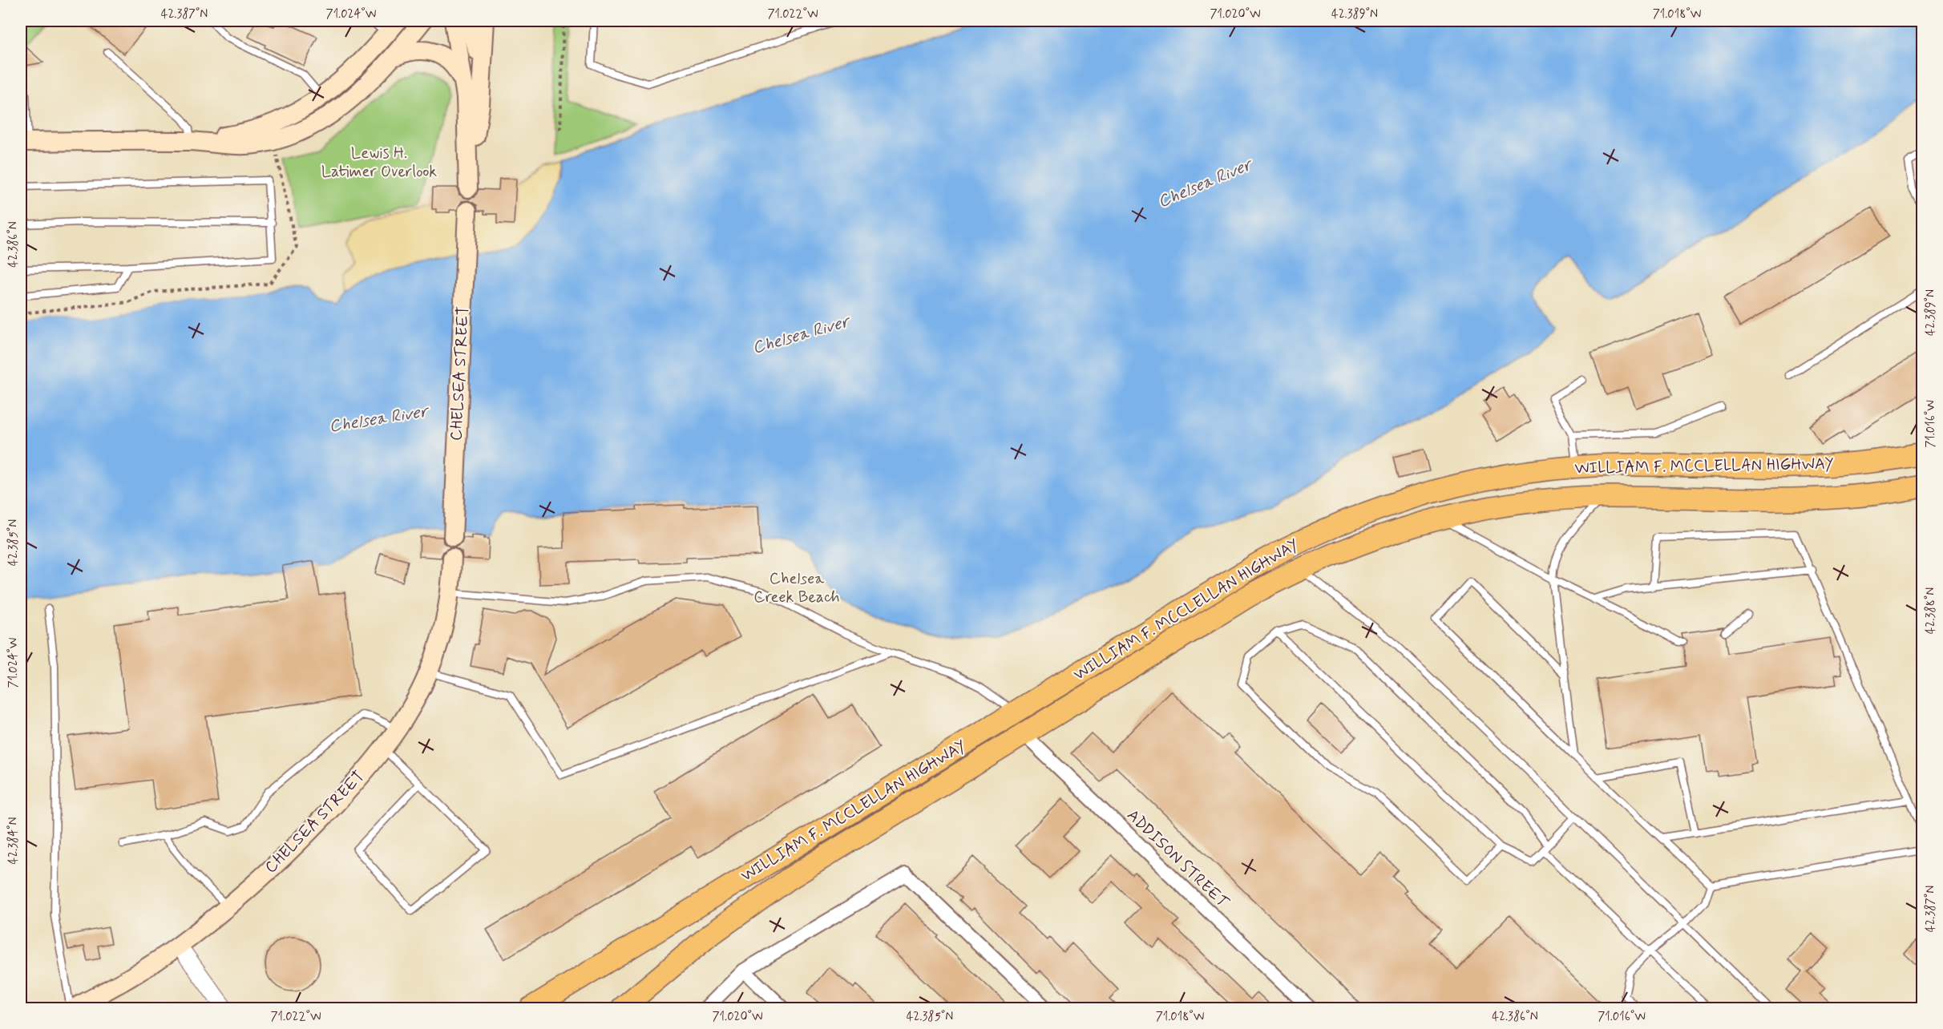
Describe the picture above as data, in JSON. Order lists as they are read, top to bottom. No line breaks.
{"streets":{"highway":["WILLIAM F. MCCLELLAN HIGHWAY"],"main road":["CHELSEA STREET"],"street":["ADDISON STREET"]},"crossings":[["WILLIAM F. MCCLELLAN HIGHWAY","ADDISON STREET"]],"water":["Chelsea River"],"parks":["Lewis H. Latimer Overlook","Chelsea Creek Beach"],"coordinates":["42.387°N","71.024°W","71.022°W","71.020°W","42.389°N","71.018°W","42.386°N","71.016°W","42.385°N","42.388°N","42.384°N"]}
